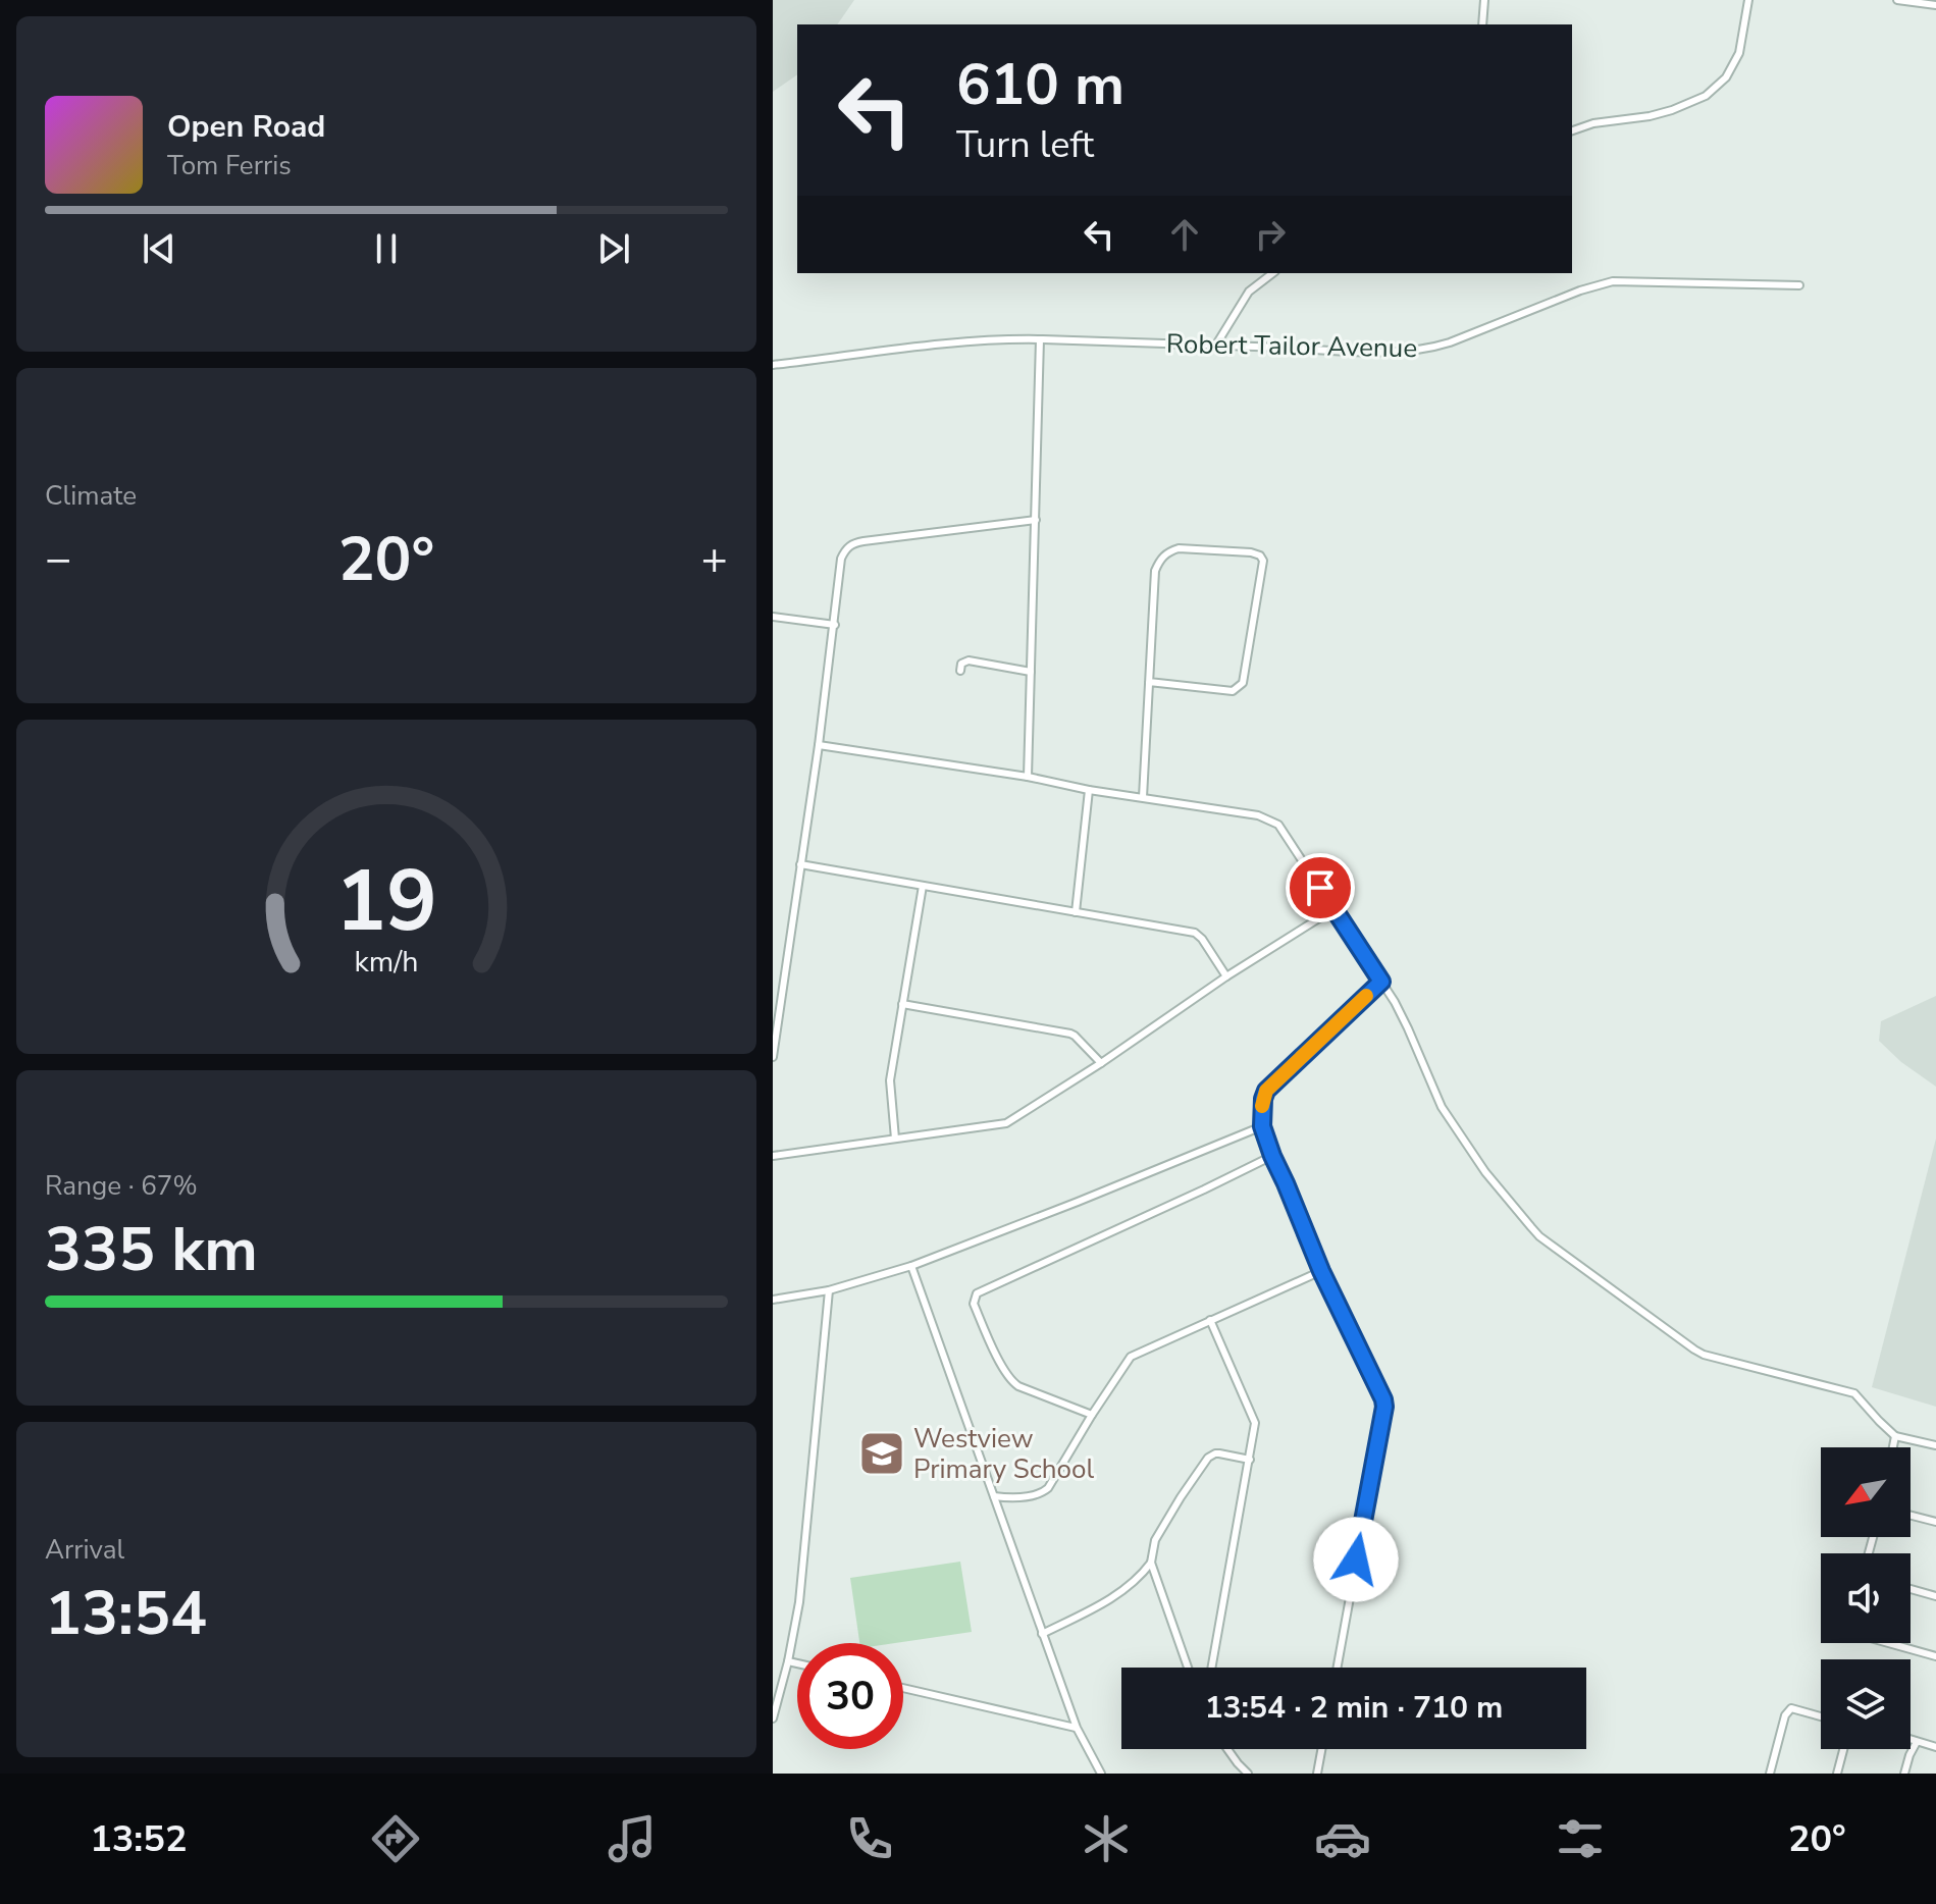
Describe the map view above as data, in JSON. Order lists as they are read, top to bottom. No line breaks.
{"streets":{"street":["Robert Tailor Avenue"]},"places":{"school or university":["Westview Primary School"]},"north":"bottom left","page":{"turn":["610 m","Turn left"],"song":["Open Road","Tom Ferris"],"tile":["Climate",["Range · 67%","335 km"],["Arrival","13:54"]],"heat":["−","20°","+"],"limit":"30","trip":"13:54 · 2 min · 710 m","tabs":["13:52","20°"],"gauge":["19","km/h"]}}
